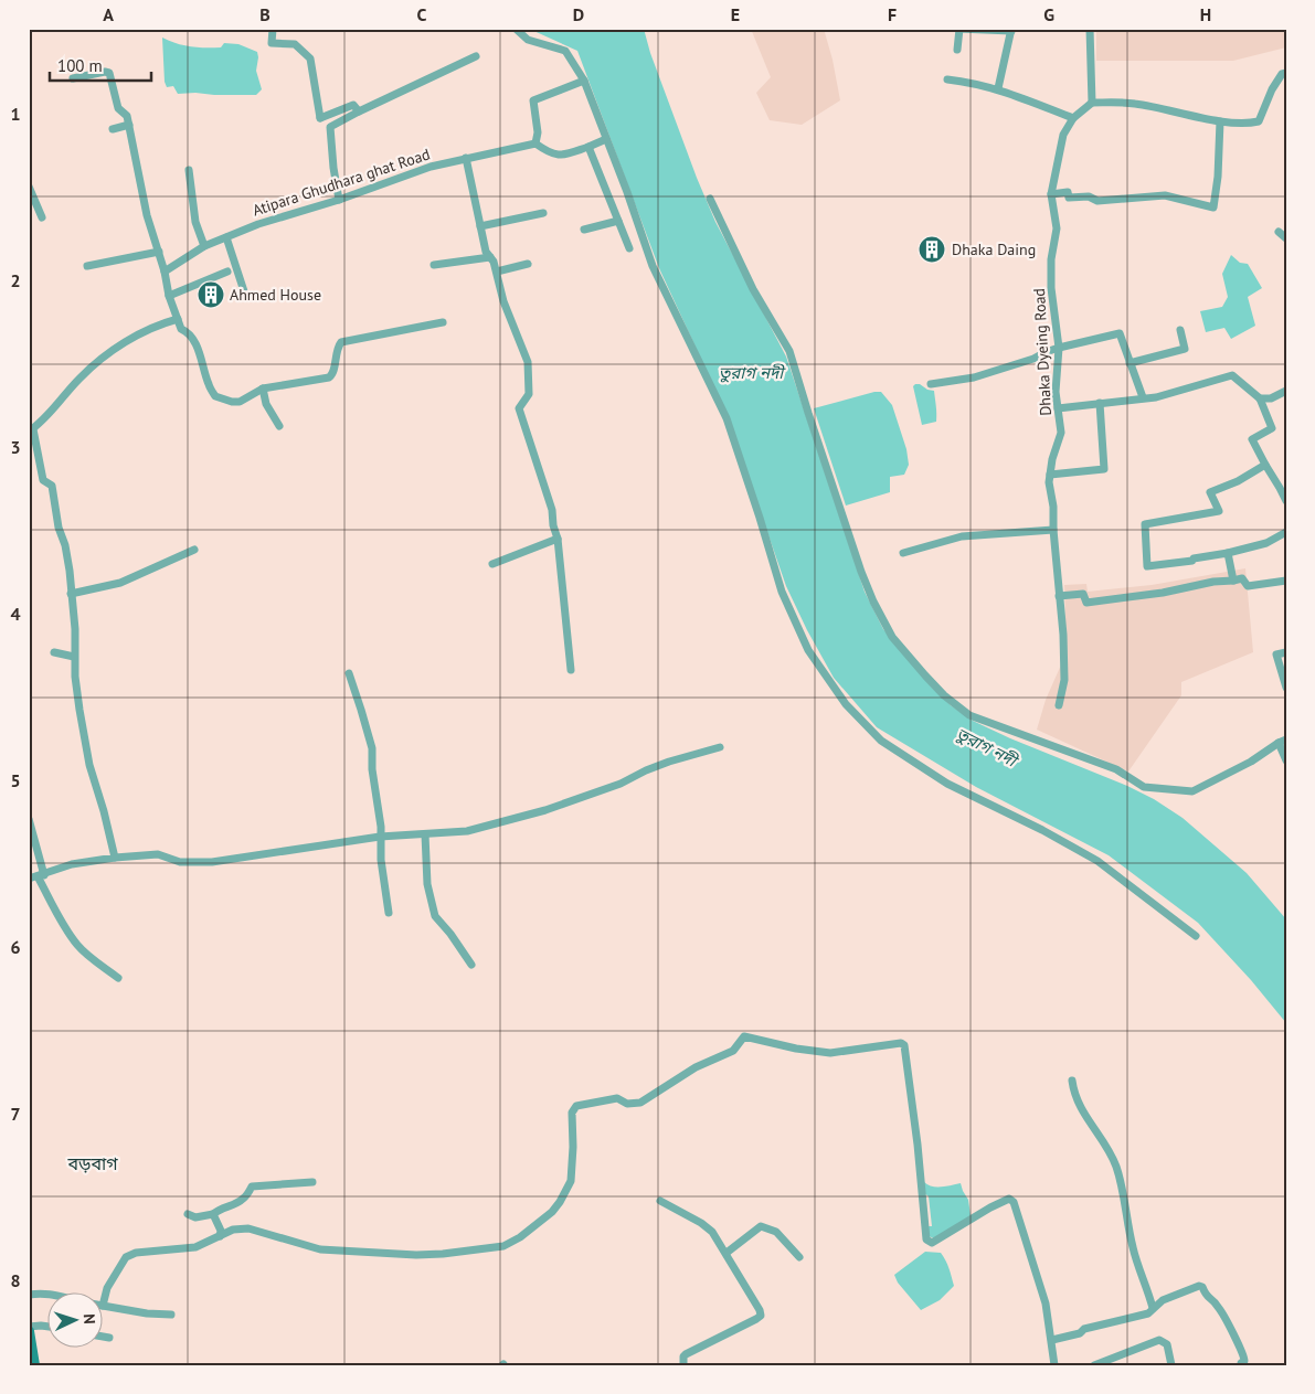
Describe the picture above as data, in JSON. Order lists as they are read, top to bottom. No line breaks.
{"streets":{"street":["Atipara Ghudhara ghat Road","Dhaka Dyeing Road"]},"districts":["বড়বাগ"],"water":["তুরাগ নদী"],"places":{"building":["Dhaka Daing","Ahmed House"]},"scale_bar":"100 m","north":"right","grid":{"columns":["A","B","C","D","E","F","G","H"],"rows":["1","2","3","4","5","6","7","8"]}}
